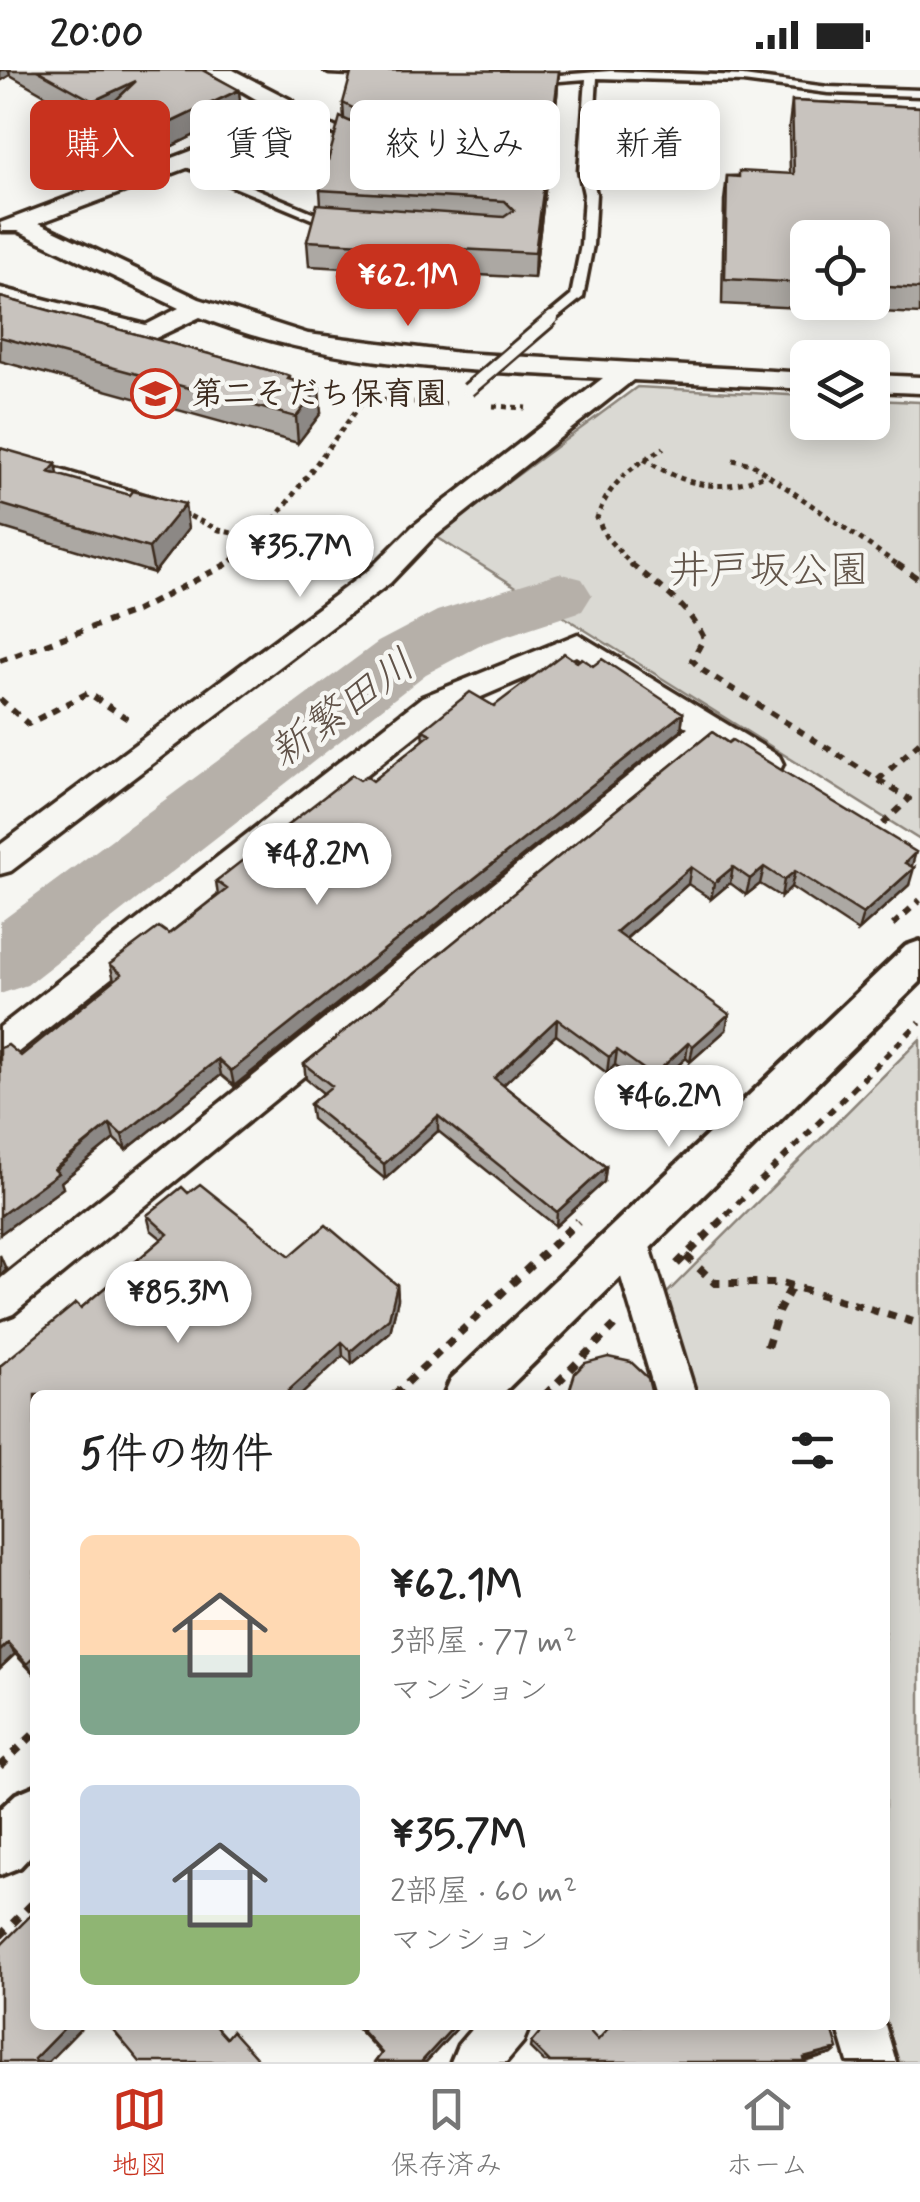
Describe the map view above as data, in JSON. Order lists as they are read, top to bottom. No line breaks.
{"water":["新繁田川"],"parks":["井戸坂公園"],"places":{"school or university":["第二そだち保育園"]},"page":{"status":"20:00","chip":["購入","賃貸","絞り込み","新着"],"price":["¥62.1M","¥35.7M","¥48.2M","¥46.2M","¥85.3M"],"heading":"5件の物件","list":[{"name":"¥62.1M","note":"3部屋 · 77 m² · マンション"},{"name":"¥35.7M","note":"2部屋 · 60 m² · マンション"}],"tabs":["地図","保存済み","ホーム"]}}
